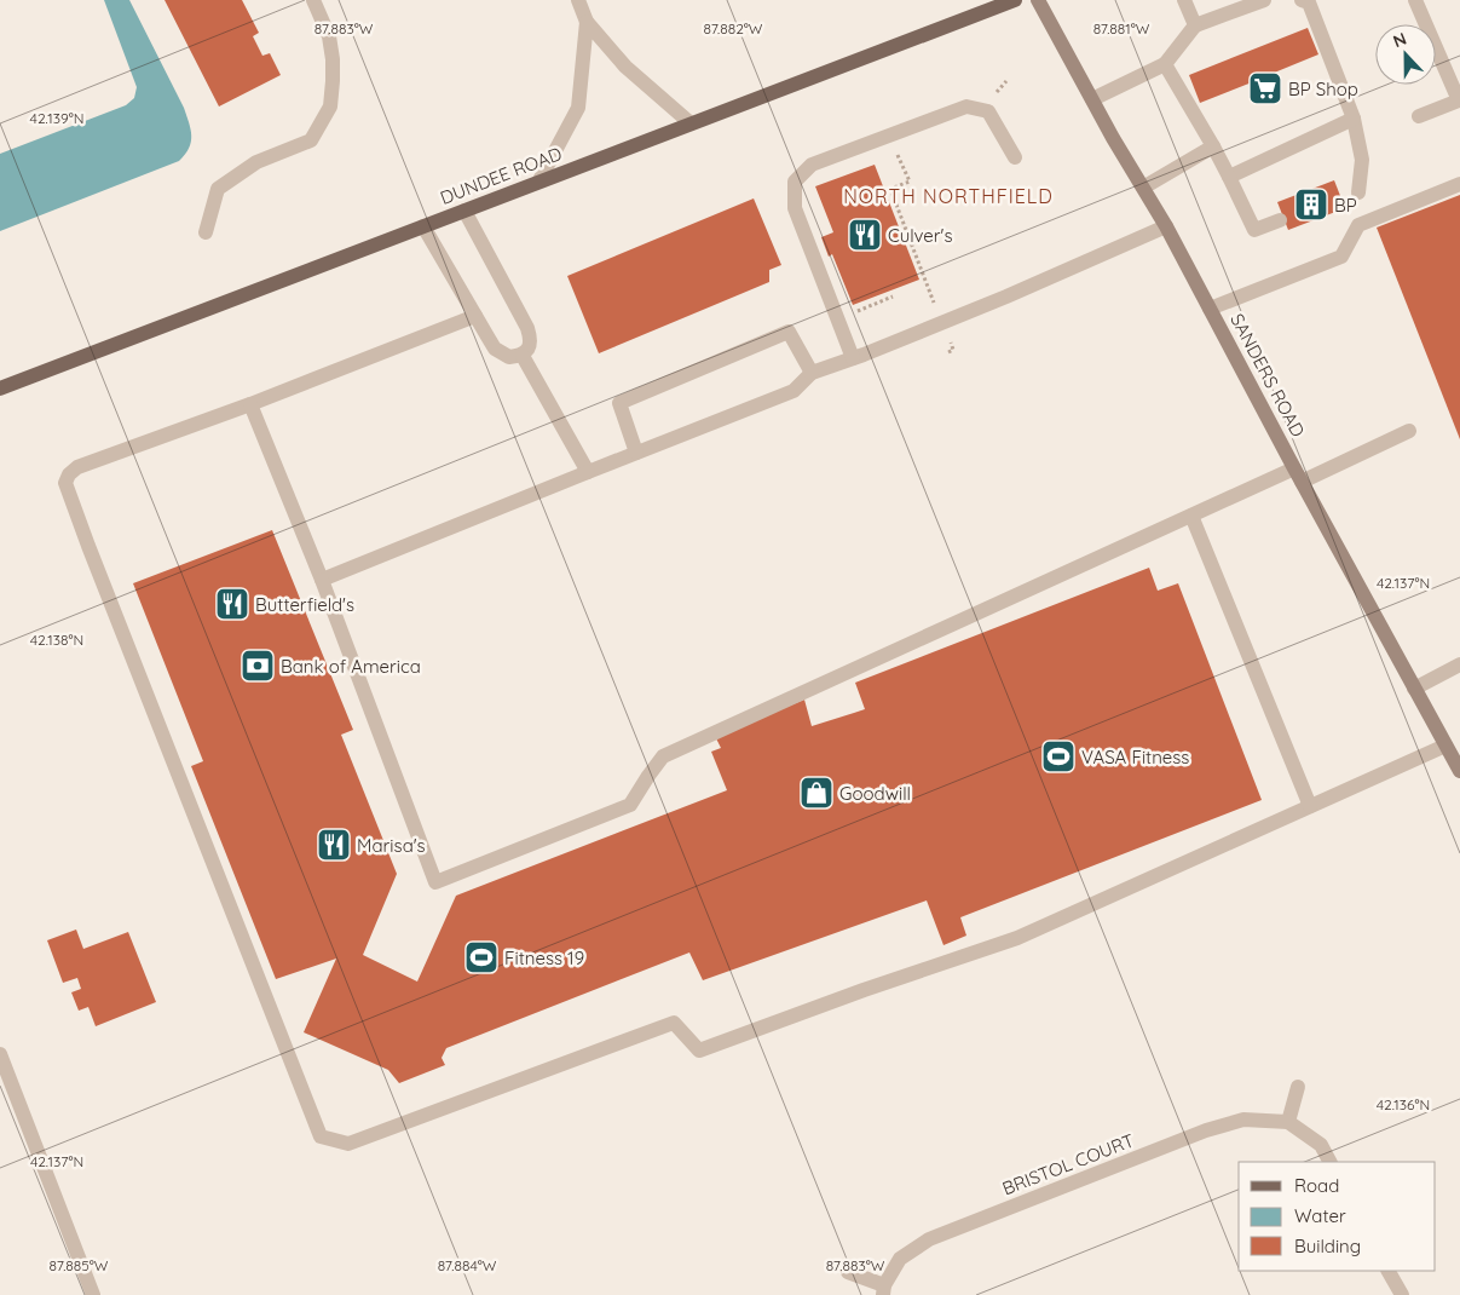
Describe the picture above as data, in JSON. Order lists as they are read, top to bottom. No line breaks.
{"streets":{"main road":["DUNDEE ROAD","SANDERS ROAD"],"street":["BRISTOL COURT"]},"districts":["NORTH NORTHFIELD"],"places":{"supermarket":["BP Shop"],"building":["BP"],"restaurant":["Culver's","Butterfield's","Marisa's"],"bank":["Bank of America"],"sports":["VASA Fitness","Fitness 19"],"shop":["Goodwill"]},"legend":["Road","Water","Building"],"north":"top","coordinates":["87.883°W","87.882°W","87.881°W","42.139°N","42.137°N","42.138°N","42.136°N","87.885°W","87.884°W"]}
